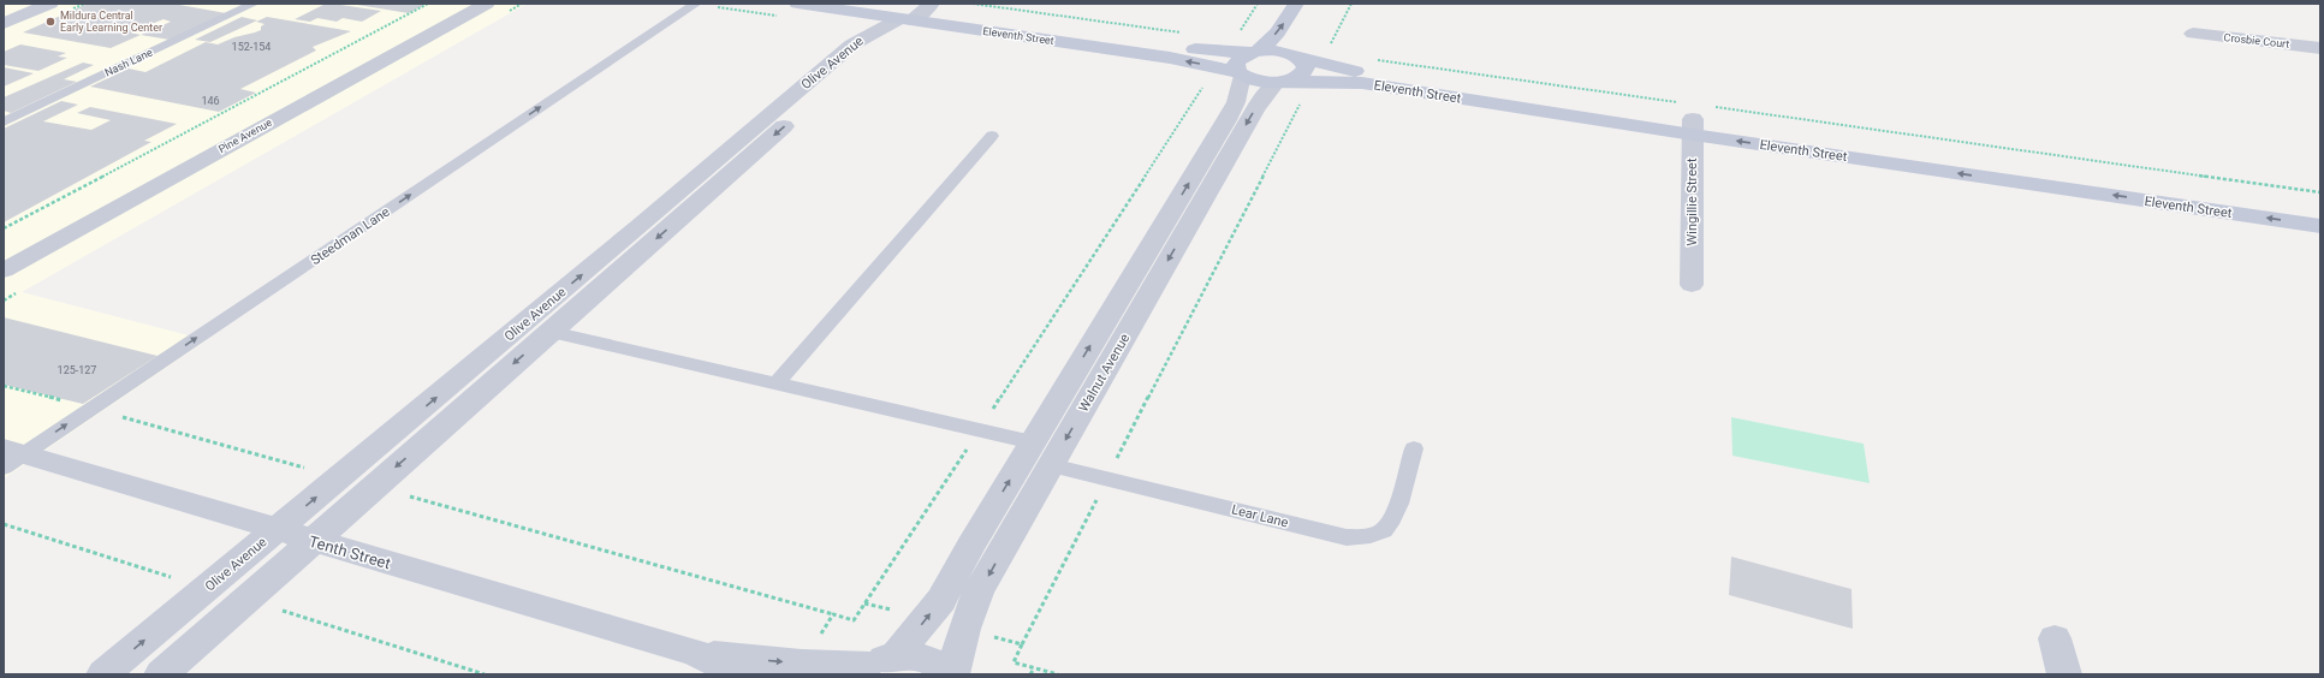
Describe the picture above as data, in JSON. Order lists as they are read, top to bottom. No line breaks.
{"streets":{"main road":["Eleventh Street"],"street":["Crosbie Court","Olive Avenue","Pine Avenue","Wingillie Street","Walnut Avenue","Tenth Street"],"lane":["Nash Lane","Steedman Lane","Lear Lane"]},"crossings":[["Eleventh Street","Olive Avenue"],["Eleventh Street","Wingillie Street"],["Eleventh Street","Walnut Avenue"],["Olive Avenue","Tenth Street"],["Steedman Lane","Tenth Street"],["Walnut Avenue","Lear Lane"],["Walnut Avenue","Tenth Street"]],"one_way":["Steedman Lane"],"places":["Mildura Central Early Learning Center"],"house_numbers":["152-154","146","125-127"]}
